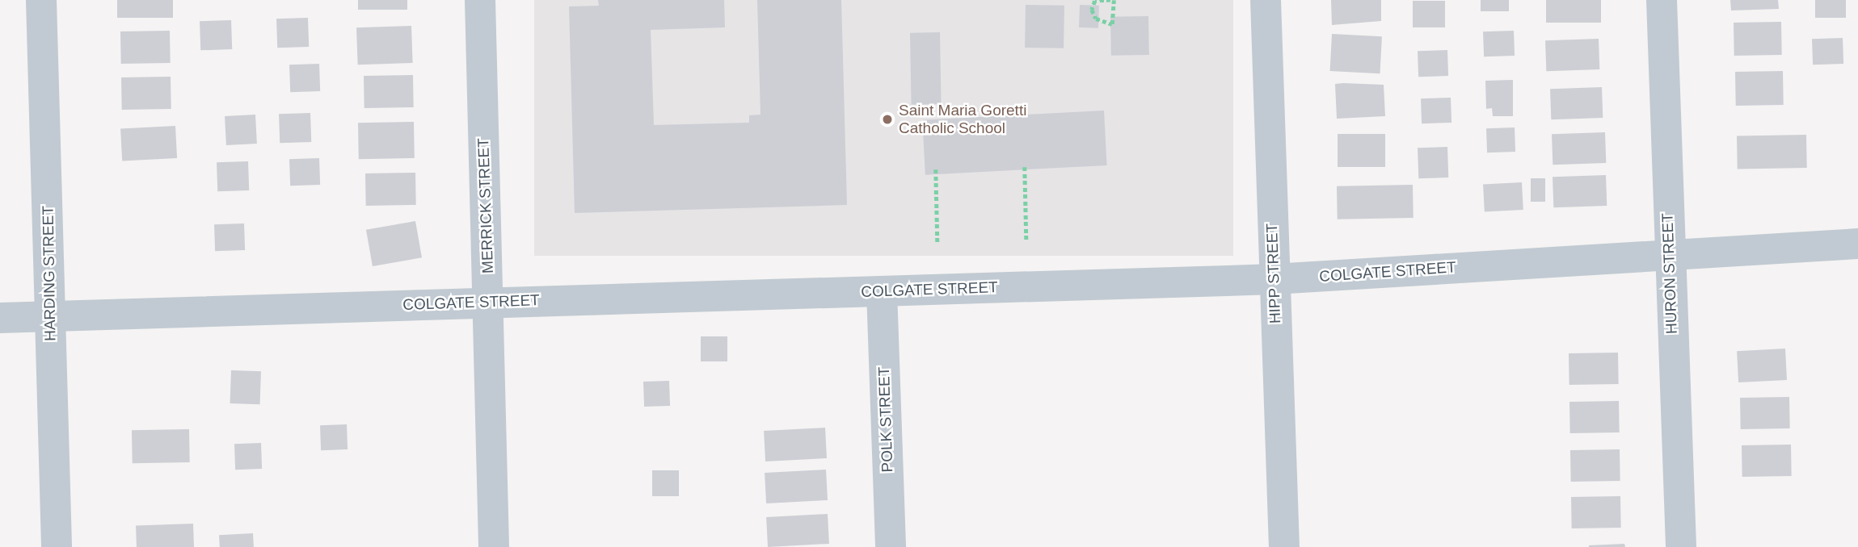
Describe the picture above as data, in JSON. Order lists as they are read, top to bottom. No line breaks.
{"streets":{"street":["MERRICK STREET","COLGATE STREET","HARDING STREET","HIPP STREET","HURON STREET","POLK STREET"]},"crossings":[["MERRICK STREET","COLGATE STREET"],["COLGATE STREET","HARDING STREET"],["COLGATE STREET","HIPP STREET"],["COLGATE STREET","HURON STREET"],["COLGATE STREET","POLK STREET"]],"places":["Saint Maria Goretti Catholic School"]}
